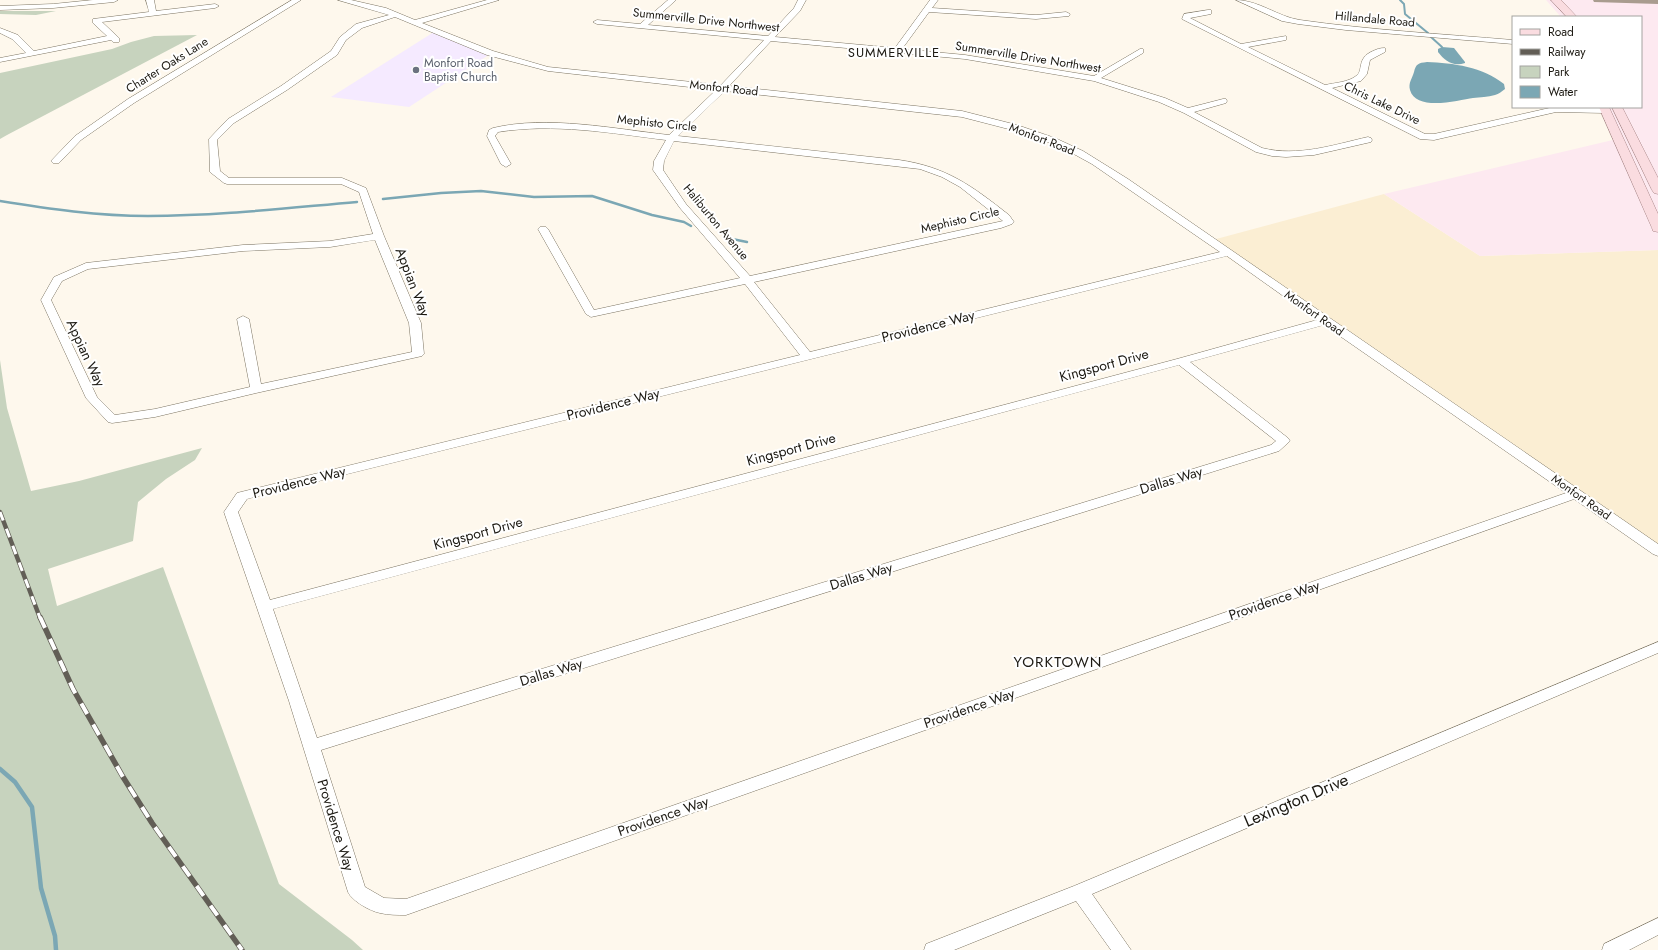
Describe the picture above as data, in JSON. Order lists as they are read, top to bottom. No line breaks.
{"streets":{"street":["Hillandale Road","Summerville Drive Northwest","Charter Oaks Lane","Monfort Road","Chris Lake Drive","Mephisto Circle","Haliburton Avenue","Appian Way","Providence Way","Kingsport Drive","Dallas Way","Lexington Drive"]},"crossings":[["Summerville Drive Northwest","Haliburton Avenue"],["Monfort Road","Haliburton Avenue"],["Monfort Road","Appian Way"],["Monfort Road","Providence Way"],["Monfort Road","Kingsport Drive"],["Mephisto Circle","Haliburton Avenue"],["Haliburton Avenue","Providence Way"],["Providence Way","Kingsport Drive"],["Providence Way","Dallas Way"],["Kingsport Drive","Dallas Way"]],"districts":["SUMMERVILLE","YORKTOWN"],"places":["Monfort Road Baptist Church"],"legend":["Road","Railway","Park","Water"]}
